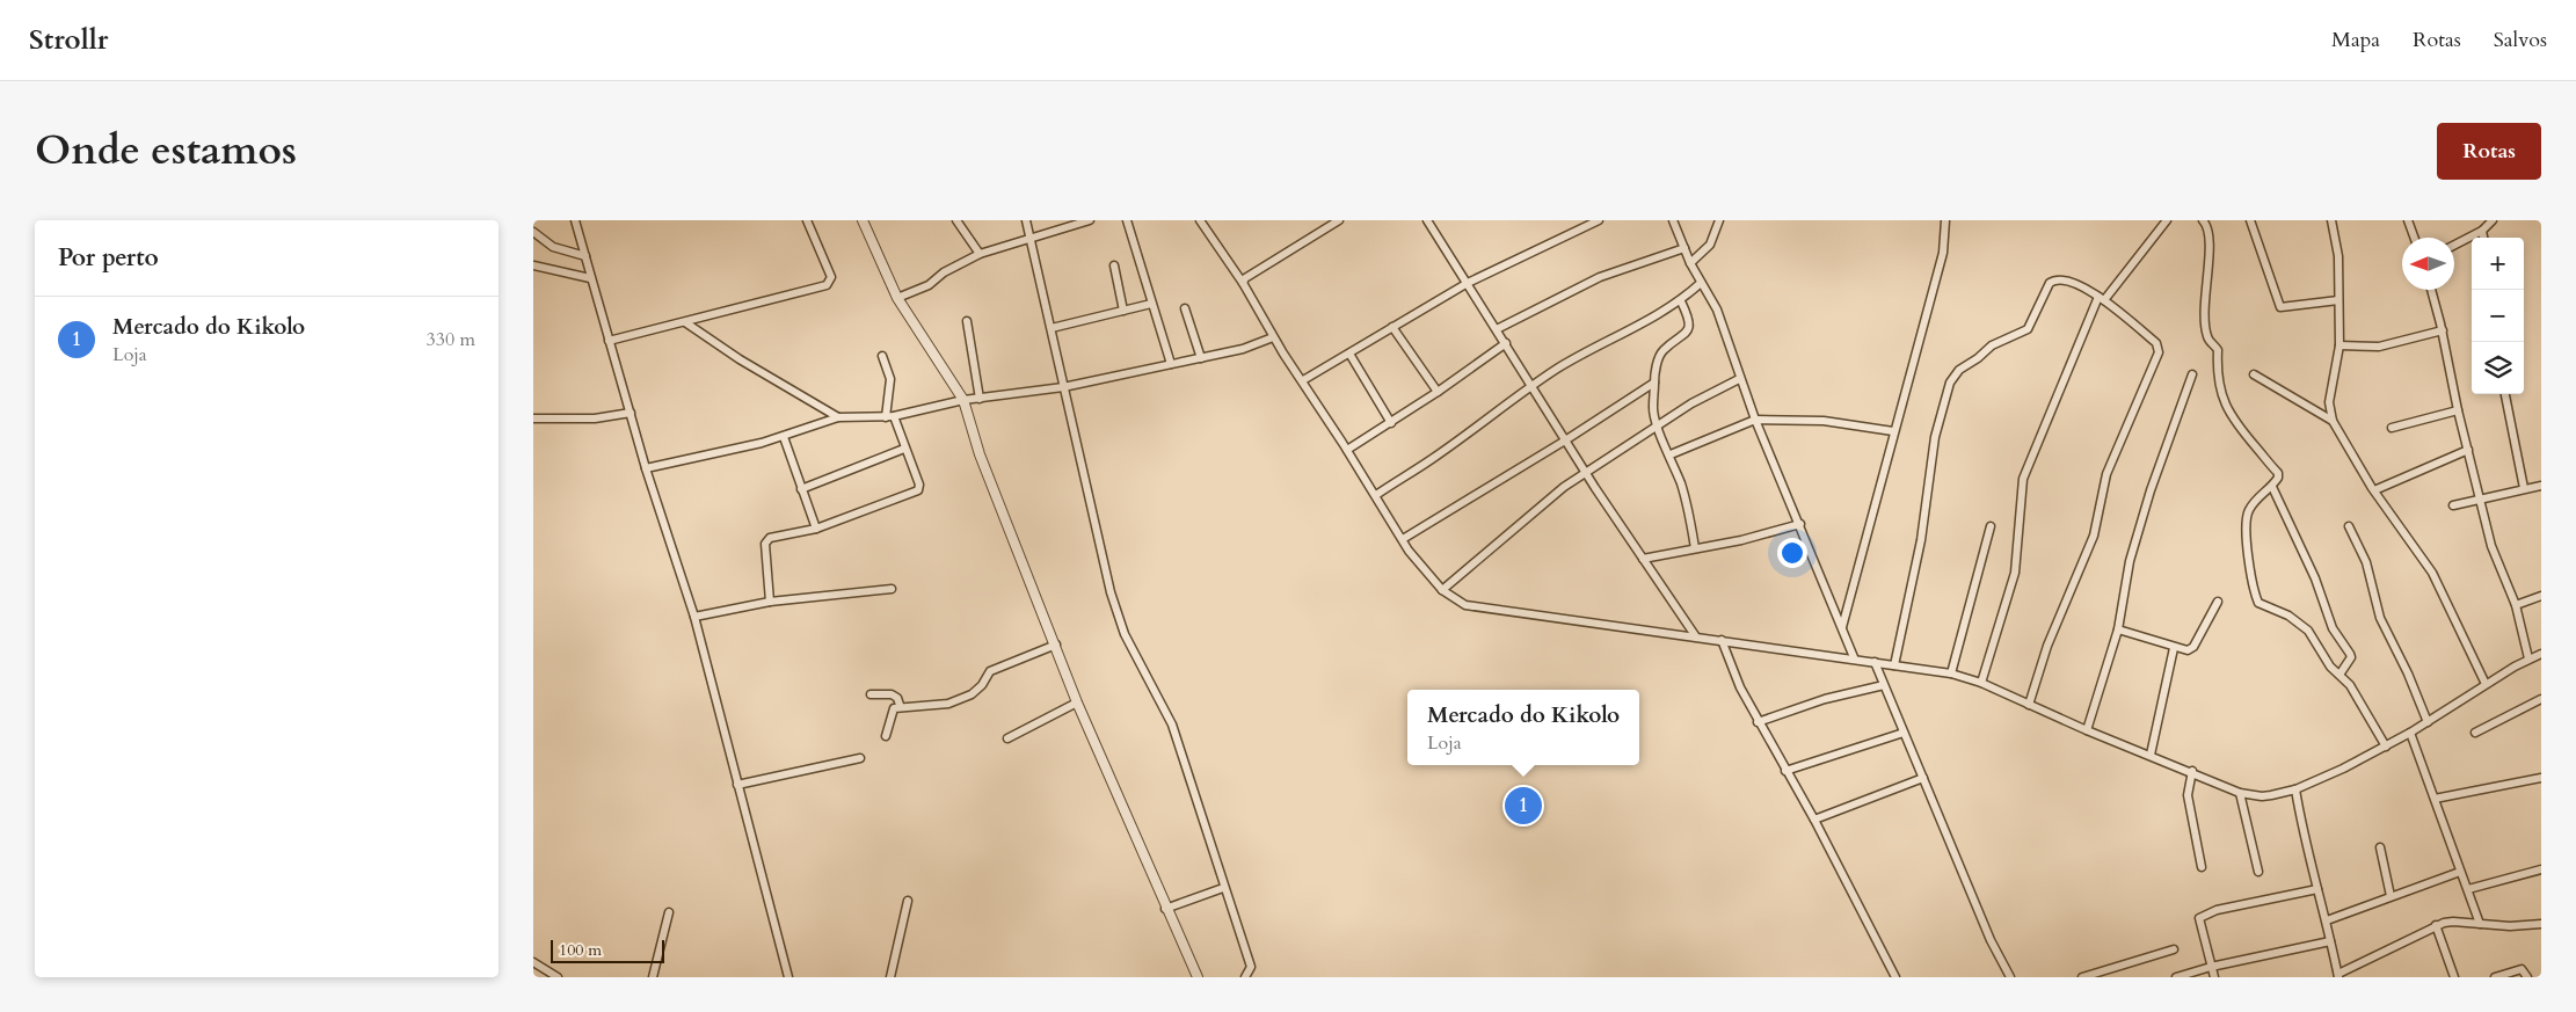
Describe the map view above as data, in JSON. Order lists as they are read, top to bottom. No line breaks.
{"scale_bar":"100 m","north":"left","page":{"header":"Strollr","nav":["Mapa","Rotas","Salvos"],"title":"Onde estamos","buttons":"Rotas","heading":"Por perto","map_buttons":["+","−"],"list":[{"mark":"1","name":"Mercado do Kikolo","note":"Loja","value":"330 m"}],"popup":["Mercado do Kikolo","Loja"],"pins":"1","scale":"100 m"}}
